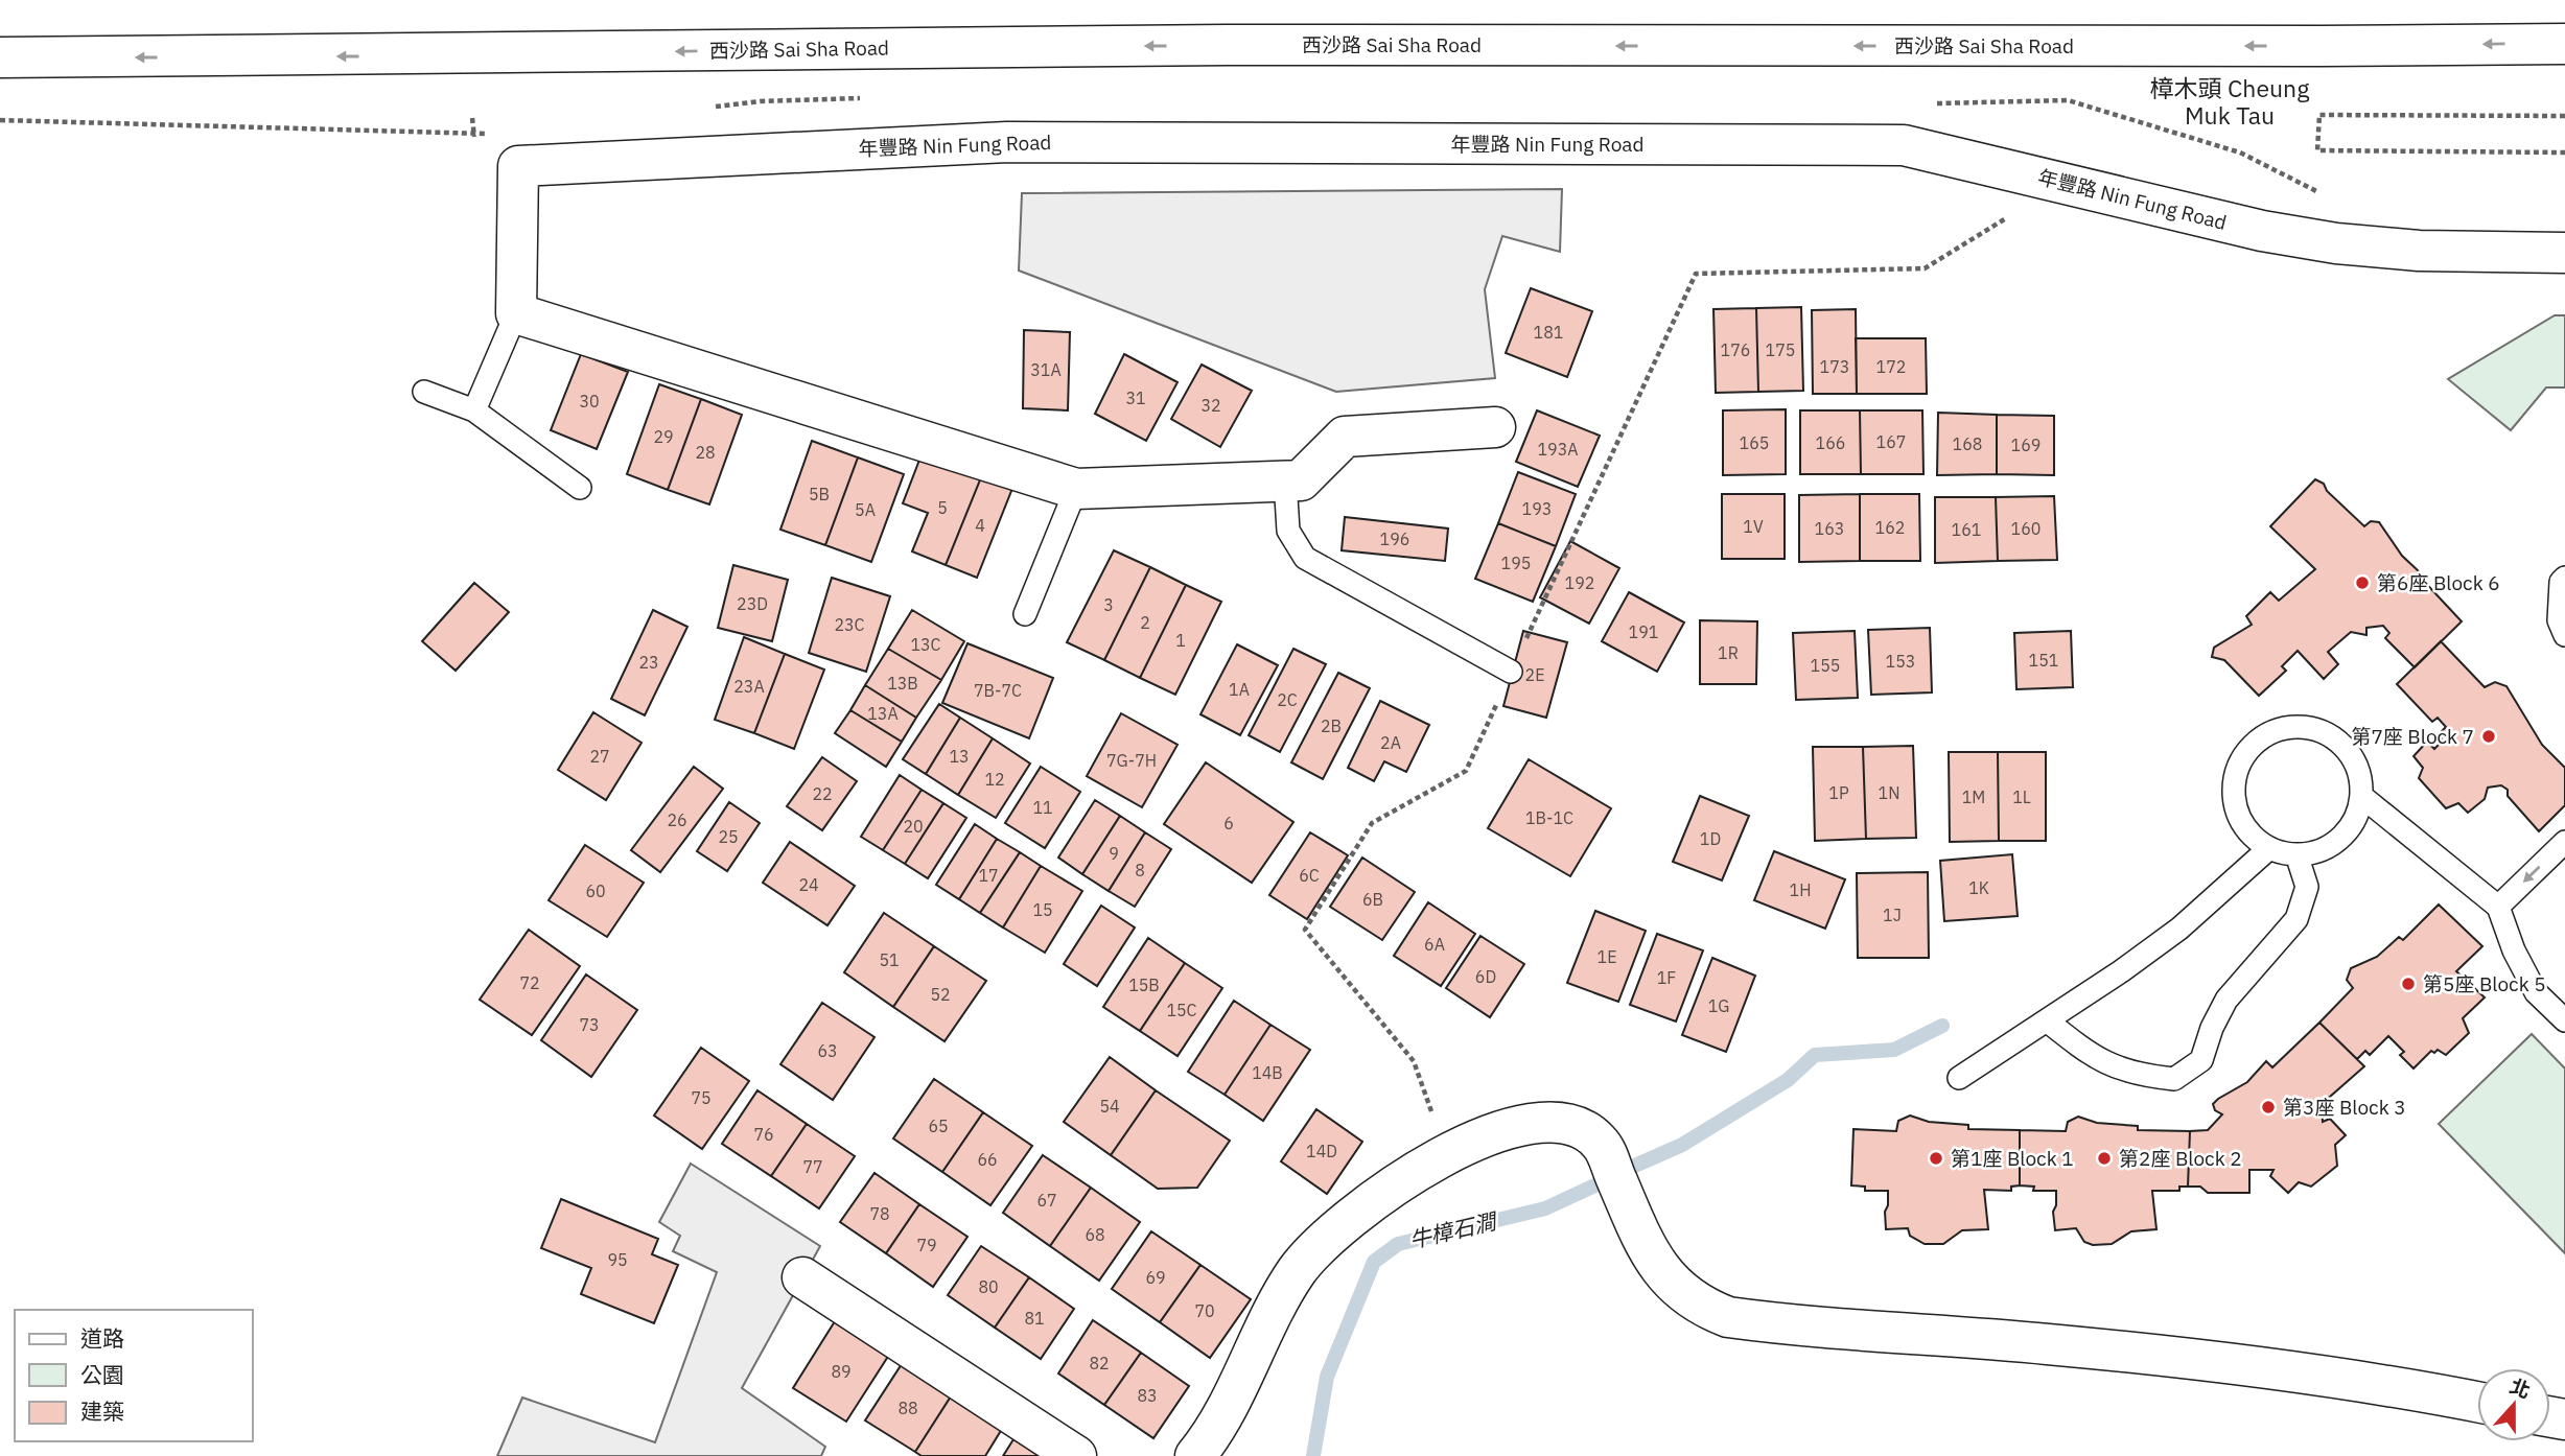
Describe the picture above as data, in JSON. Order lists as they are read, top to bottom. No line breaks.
{"streets":{"street":["西沙路 Sai Sha Road","年豐路 Nin Fung Road"]},"one_way":["西沙路 Sai Sha Road"],"districts":["樟木頭 Cheung Muk Tau"],"water":["牛樟石澗"],"places":["第6座 Block 6","第7座 Block 7","第5座 Block 5","第3座 Block 3","第1座 Block 1","第2座 Block 2"],"house_numbers":["181","176","175","173","172","31A","31","30","32","29","167","165","166","168","169","193A","28","5B","5","193","5A","4","1V","162","163","160","161","196","195","192","23D","3","2","23C","191","1","13C","1R","151","153","23","155","2E","13B","23A","1A","7B-7C","2C","13A","2B","2A","27","13","7G-7H","12","1P","1N","22","1M","1L","11","1B-1C","26","6","20","25","1D","9","8","17","6C","24","1K","1H","60","6B","15","1J","6A","1E","51","6D","1F","72","15B","52","1G","15C","73","63","14B","75","54","65","76","14D","66","77","67","78","68","79","95","69","80","70","81","82","89","83","88"],"legend":["道路","公園","建築"],"north":"top"}
